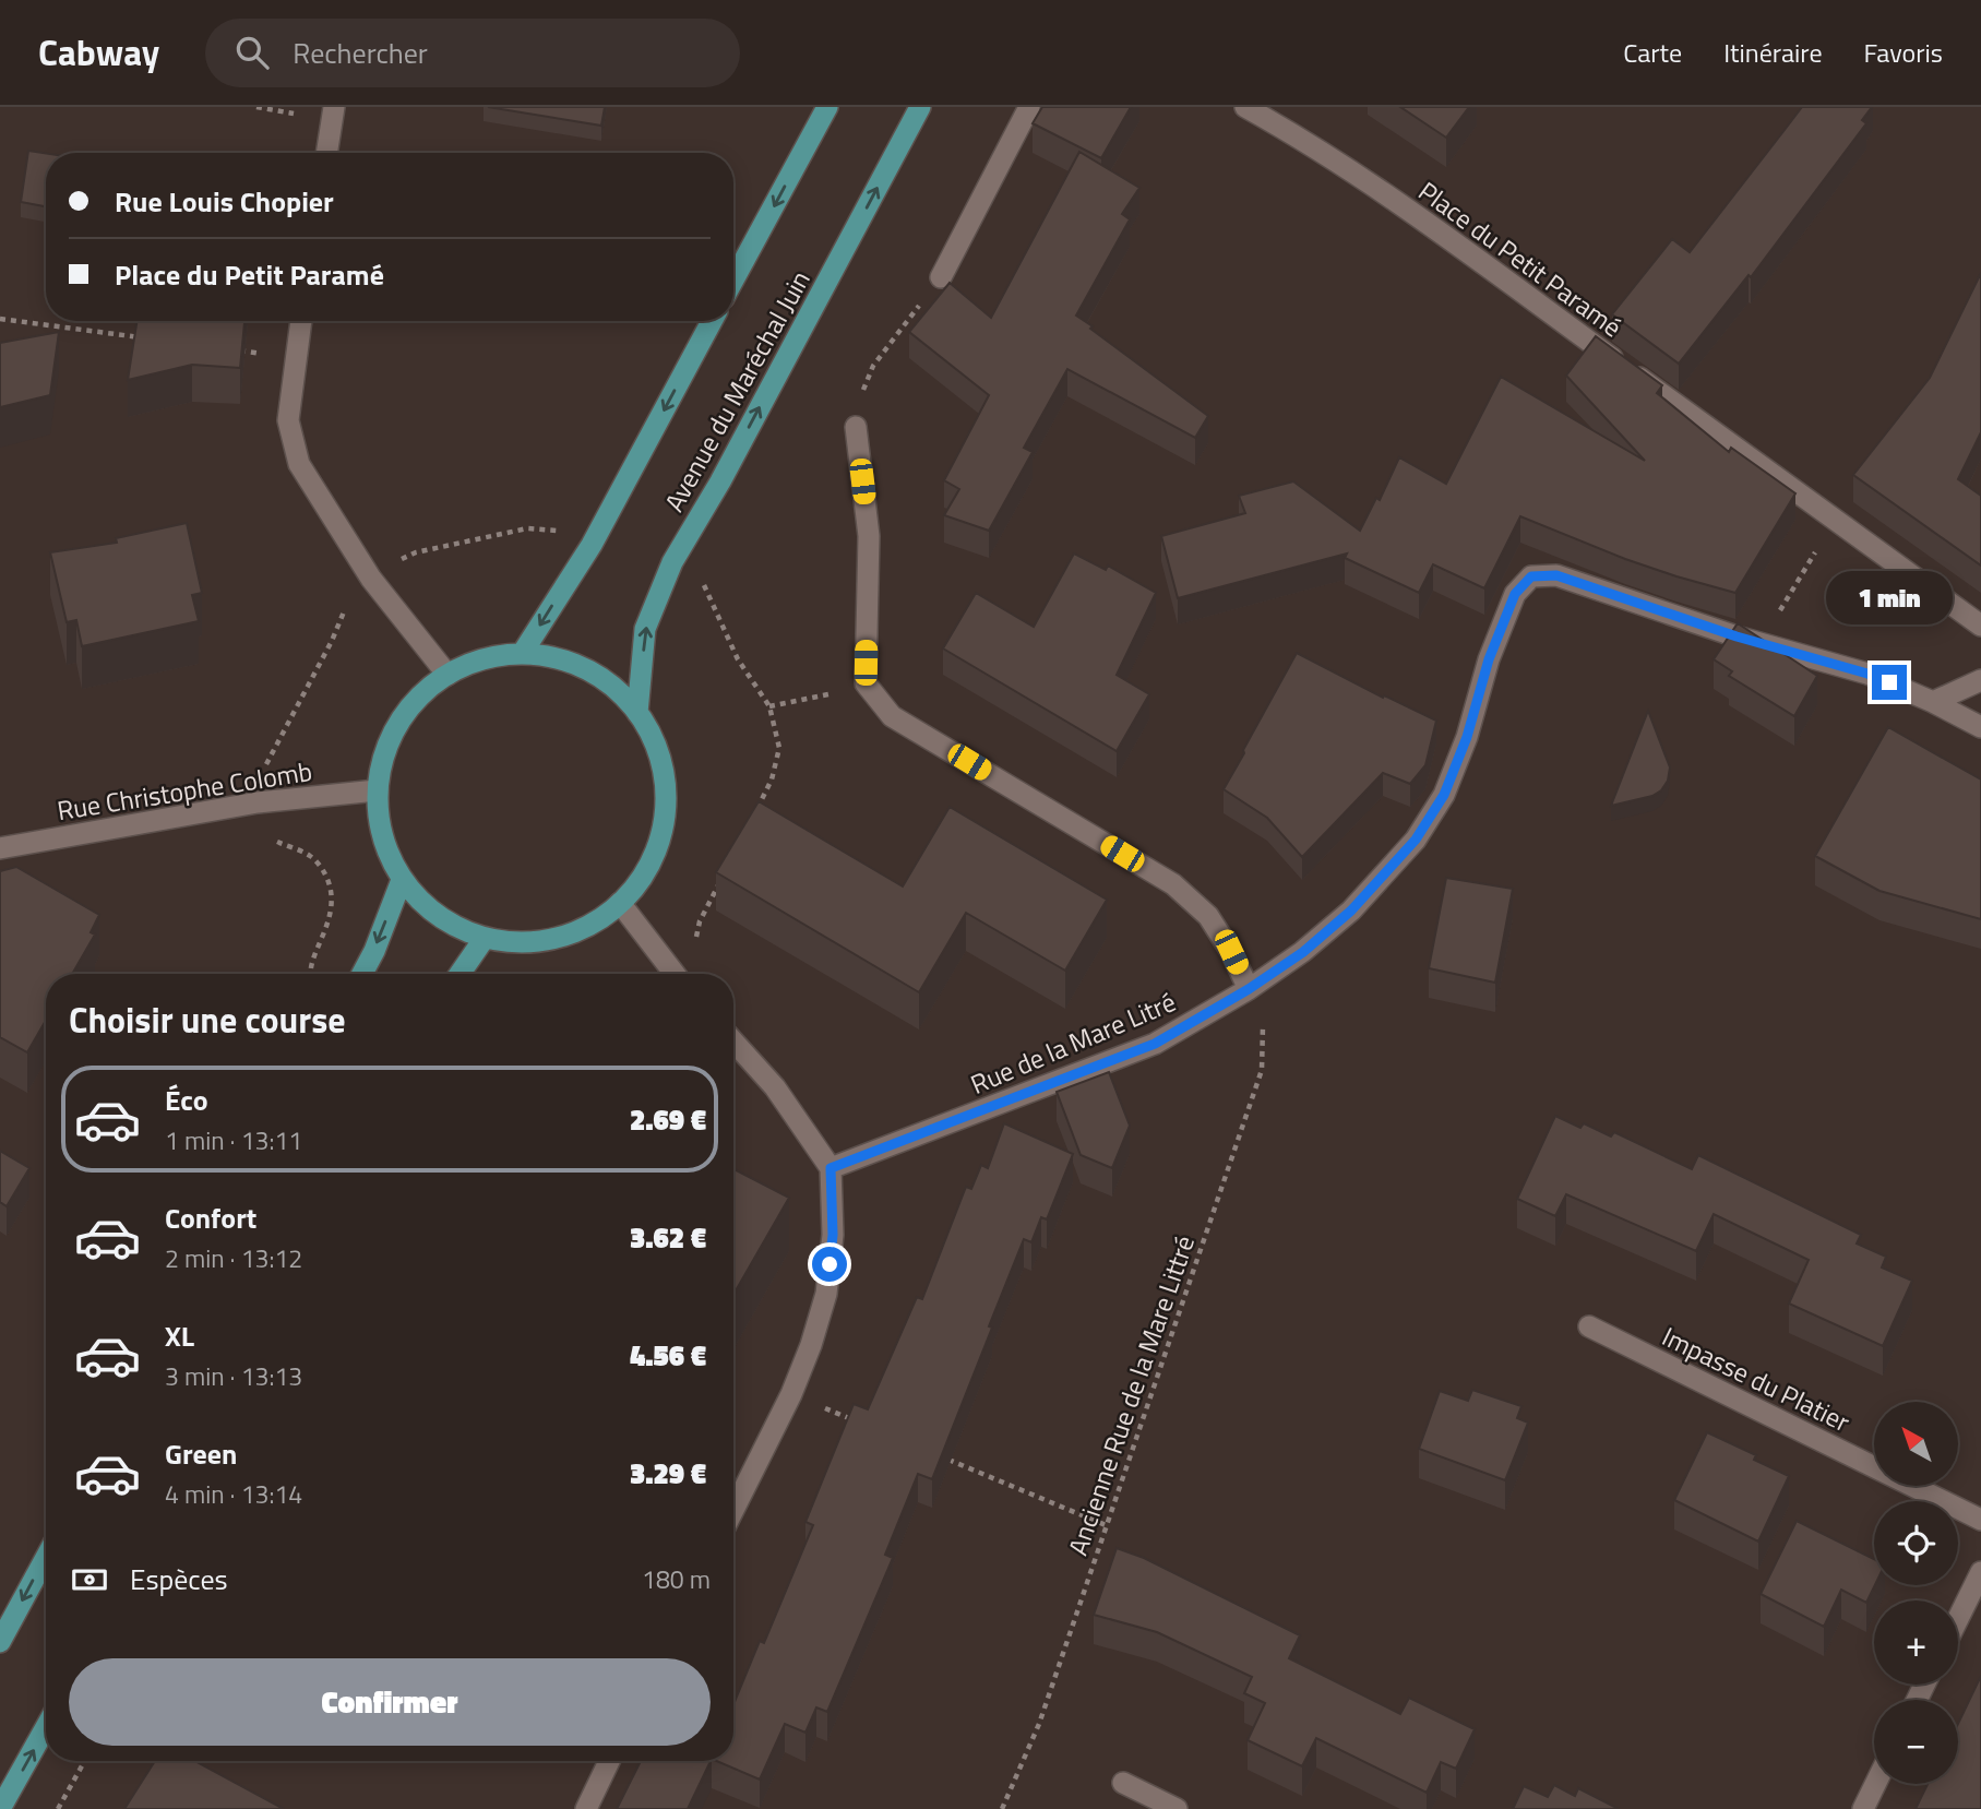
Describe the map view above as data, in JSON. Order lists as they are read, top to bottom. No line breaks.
{"streets":{"main road":["Avenue du Maréchal Juin"],"street":["Place du Petit Paramé","Rue Christophe Colomb","Rue de la Mare Litré","Impasse du Platier"],"path":["Ancienne Rue de la Mare Littré"]},"crossings":[["Rue de la Mare Litré","Ancienne Rue de la Mare Littré"]],"north":"top left","page":{"header":"Cabway","search":"Rechercher","nav":["Carte","Itinéraire","Favoris"],"banner":["Rue Louis Chopier","Place du Petit Paramé"],"bubble":"1 min","heading":"Choisir une course","list":[{"name":"Éco","note":"1 min · 13:11","value":"2.69 €"},{"name":"Confort","note":"2 min · 13:12","value":"3.62 €"},{"name":"XL","note":"3 min · 13:13","value":"4.56 €"},{"name":"Green","note":"4 min · 13:14","value":"3.29 €"}],"map_buttons":["+","−"],"pay":["Espèces","180 m"],"buttons":"Confirmer"}}
